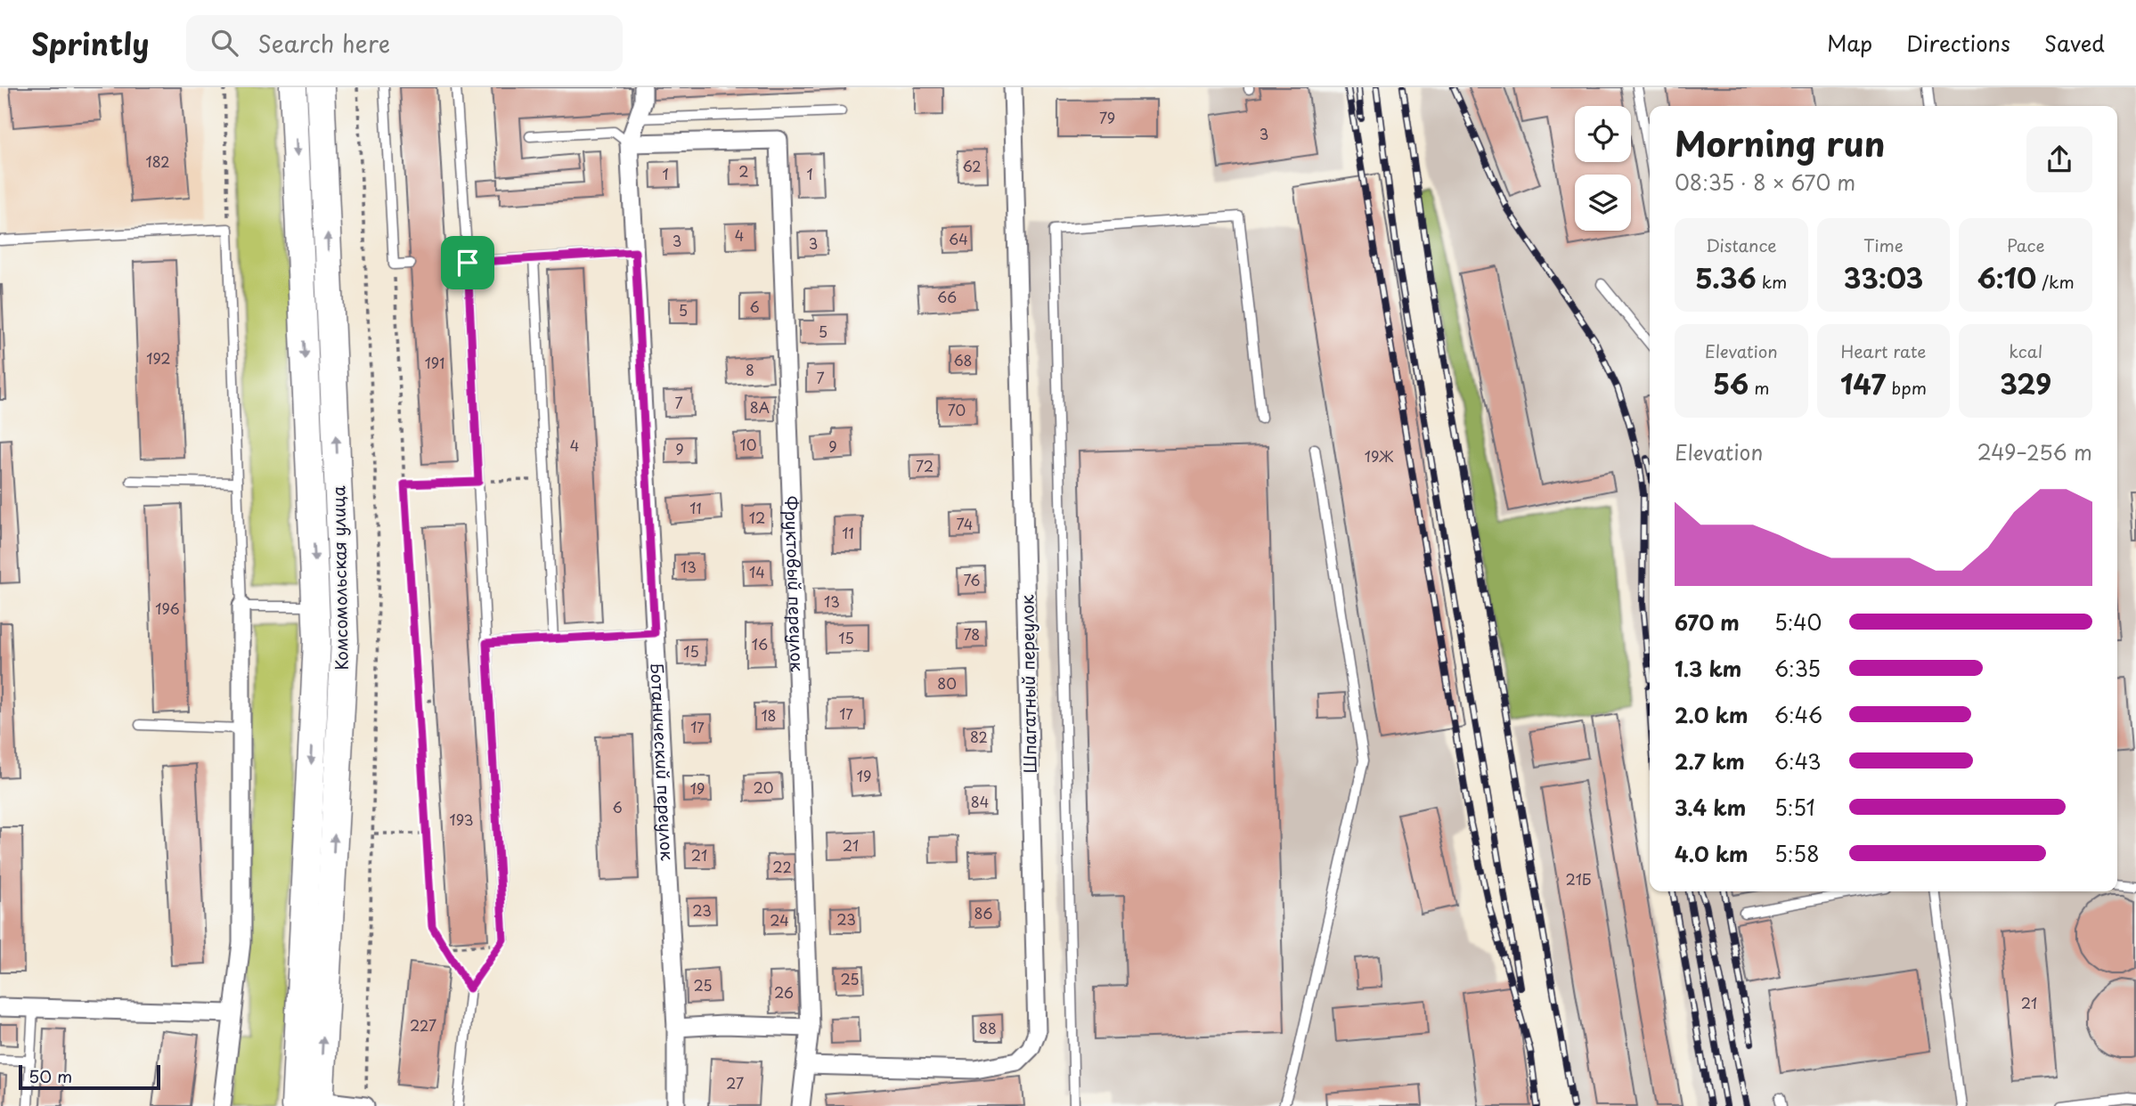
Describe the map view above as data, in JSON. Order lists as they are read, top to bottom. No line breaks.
{"streets":{"main road":["Комсомольская улица"],"street":["Фруктовый переулок","Шпагатный переулок","Ботанический переулок"]},"crossings":[["Фруктовый переулок","Шпагатный переулок"],["Фруктовый переулок","Ботанический переулок"]],"house_numbers":["79","3","182","62","2","1","1","4","64","3","3","66","6","5","5","192","68","191","8","7","7","8А","70","10","4","9","9","19Ж","72","11","12","74","11","13","14","76","13","196","78","15","16","15","80","17","18","17","82","19","20","19","84","6","193","21","21","22","21Б","23","86","23","24","25","25","26","21","227","88","27"],"scale_bar":"50 m","page":{"header":"Sprintly","search":"Search here","nav":["Map","Directions","Saved"],"heading":["Morning run","08:35 · 8 × 670 m"],"stats":[["Distance","5.36 km"],["Time","33:03"],["Pace","6:10 /km"],["Elevation","56 m"],["Heart rate","147 bpm"],["kcal","329"]],"chart":["Elevation","249–256 m"],"list":[{"name":"670 m","note":"5:40"},{"name":"1.3 km","note":"6:35"},{"name":"2.0 km","note":"6:46"},{"name":"2.7 km","note":"6:43"},{"name":"3.4 km","note":"5:51"},{"name":"4.0 km","note":"5:58"}],"scale":"50 m"}}
